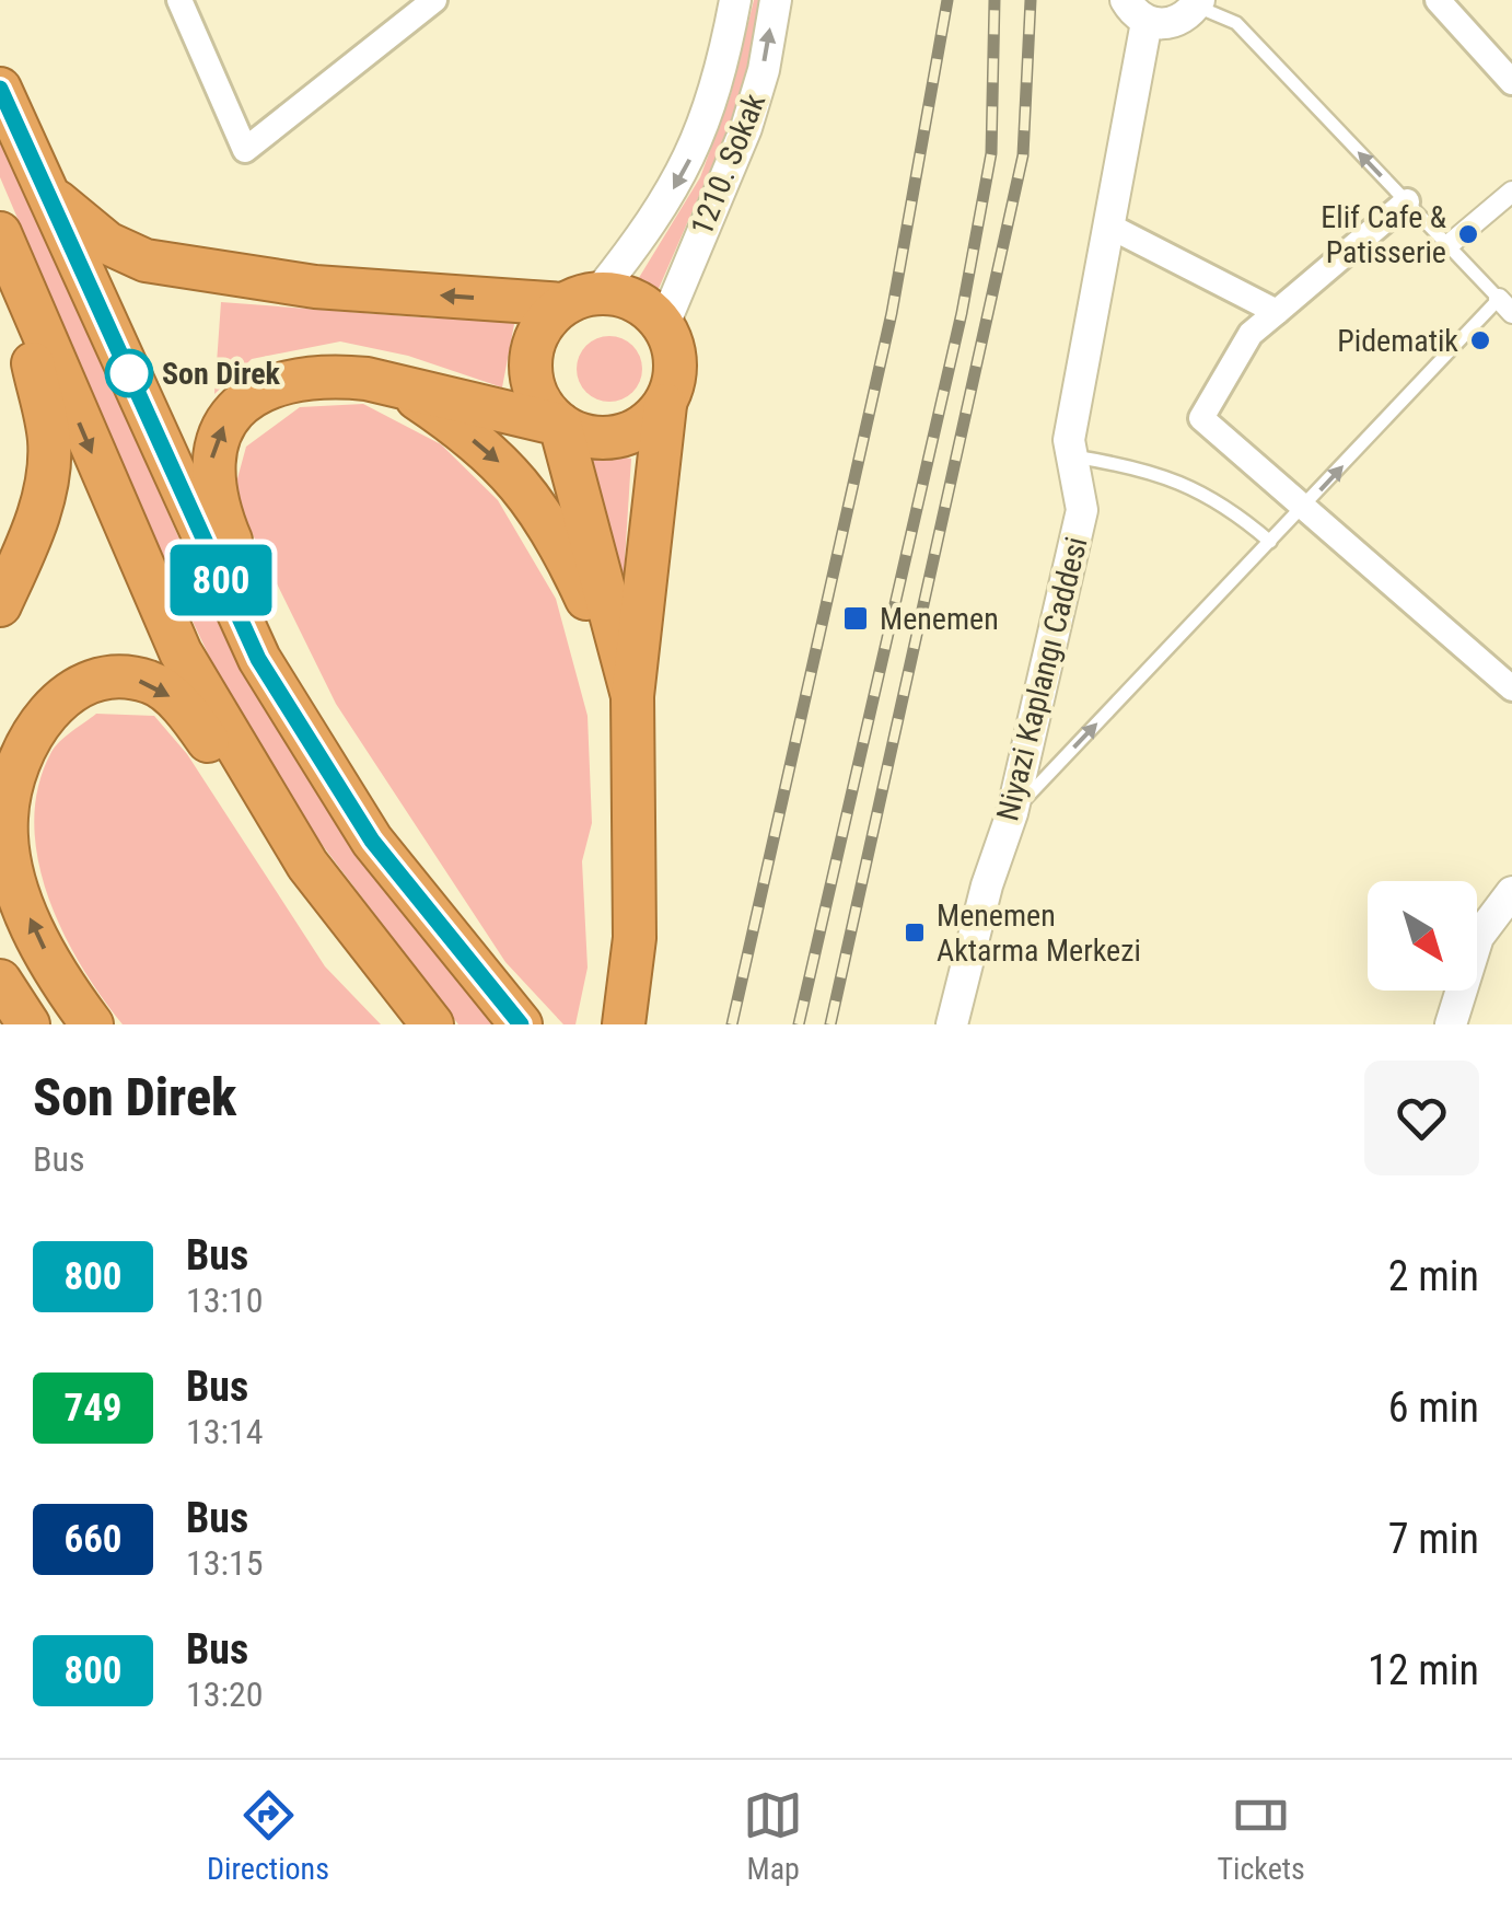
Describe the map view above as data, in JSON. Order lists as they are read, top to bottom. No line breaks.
{"streets":{"street":["1210. Sokak","Niyazi Kaplangı Caddesi"]},"places":{"other":["Elif Cafe & Patisserie","Pidematik","Son Direk"],"transit":["Menemen","Menemen Aktarma Merkezi"]},"lines":["bus line 800"],"north":"bottom right","page":{"on_map":"800","heading":["Son Direk","Bus"],"list":[{"mark":"800","name":"Bus","note":"13:10","value":"2 min"},{"mark":"749","name":"Bus","note":"13:14","value":"6 min"},{"mark":"660","name":"Bus","note":"13:15","value":"7 min"},{"mark":"800","name":"Bus","note":"13:20","value":"12 min"}],"tabs":["Directions","Map","Tickets"]}}
